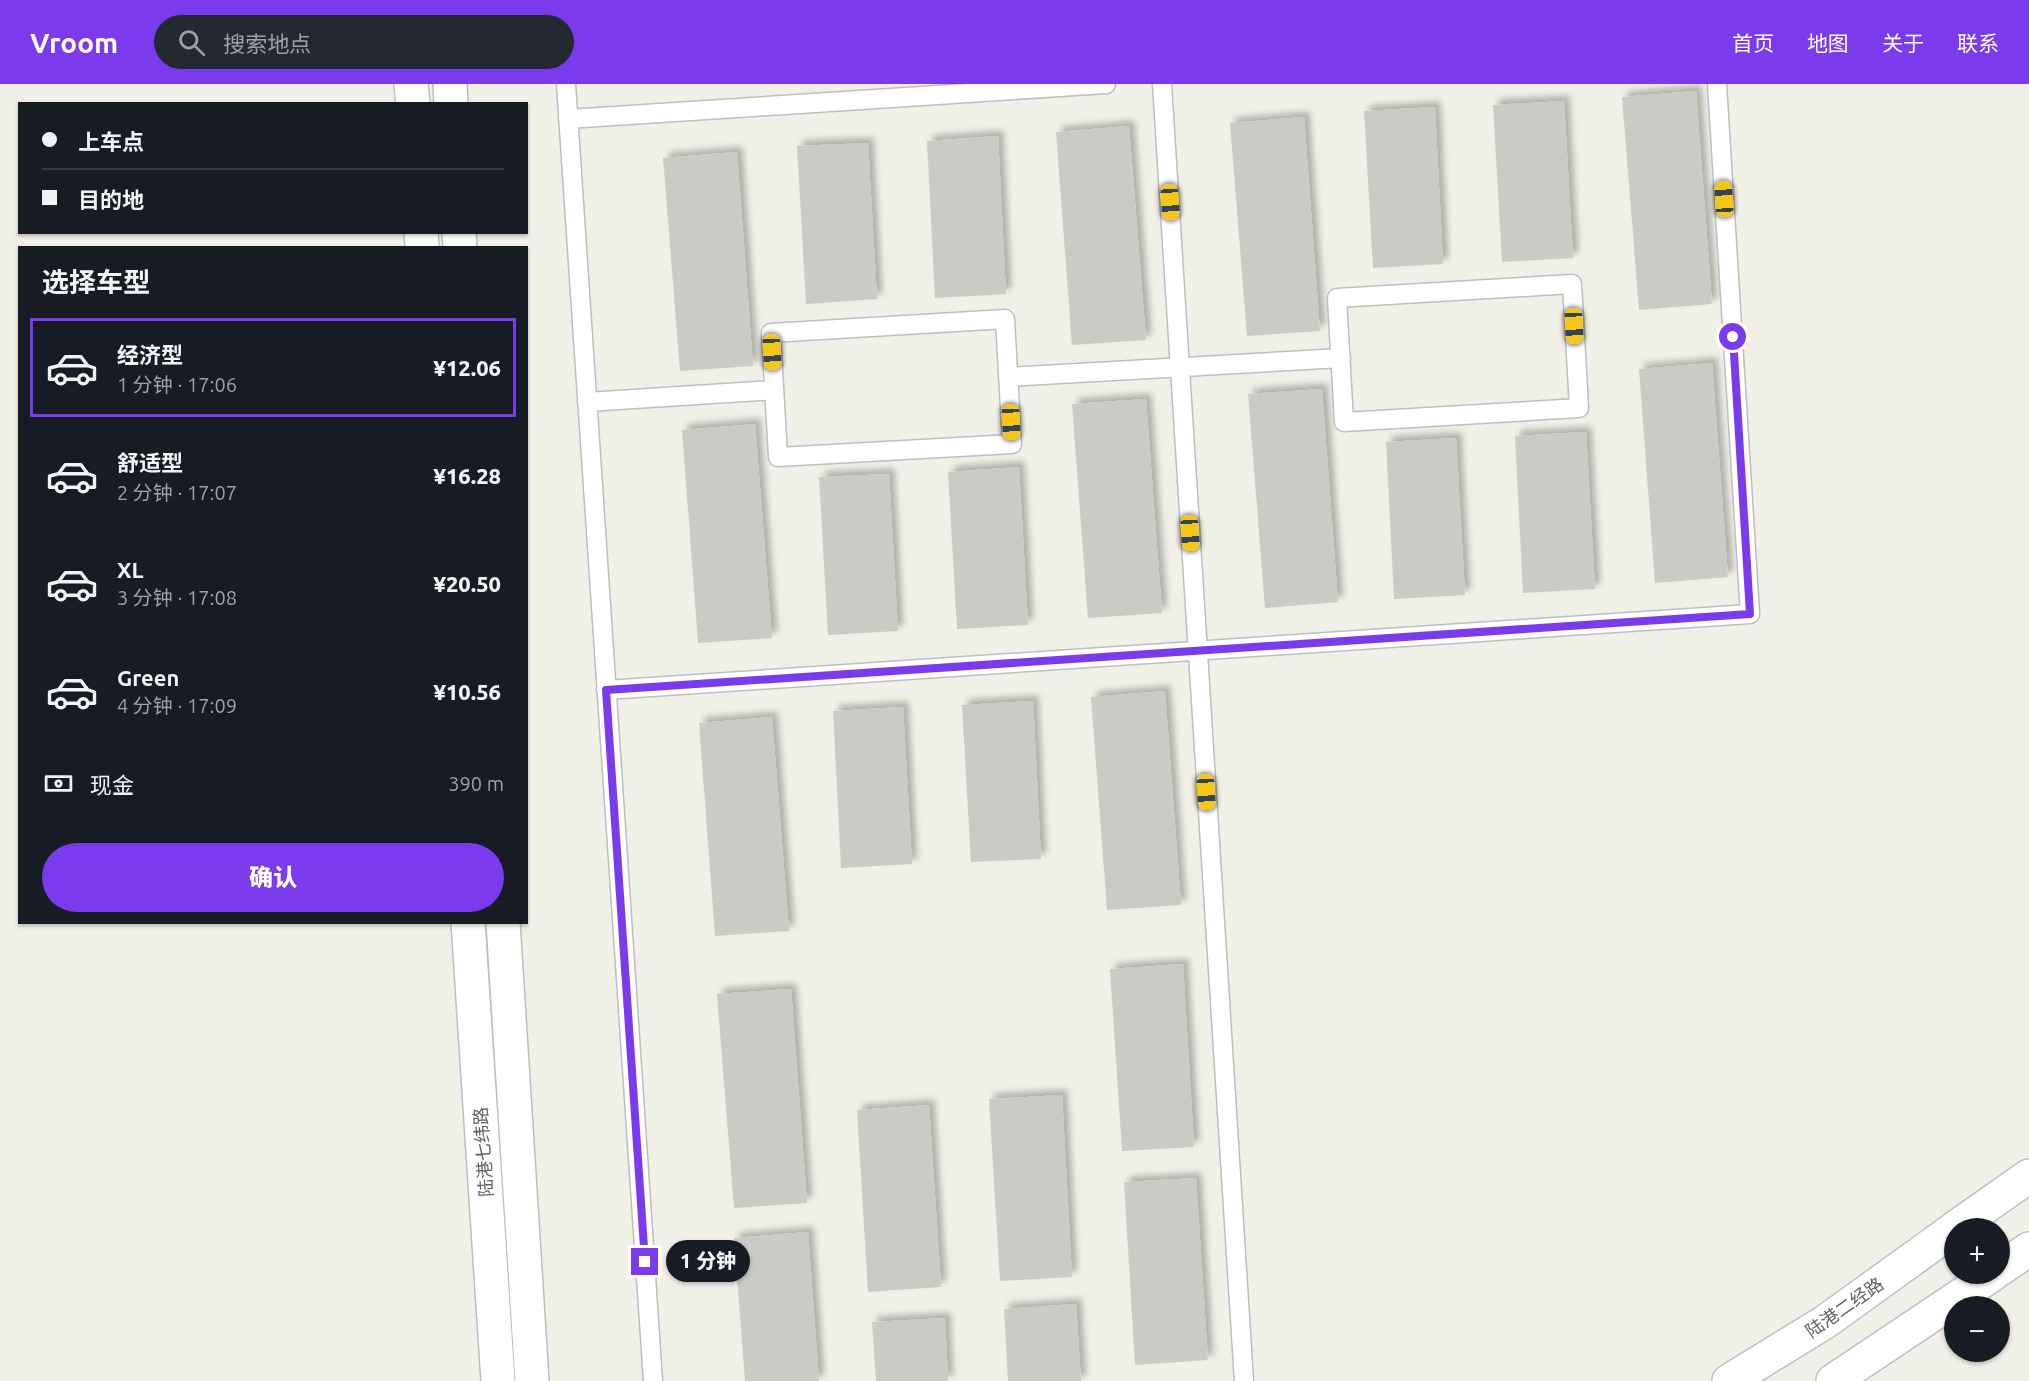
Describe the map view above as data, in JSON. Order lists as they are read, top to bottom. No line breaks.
{"streets":{"street":["陆港七纬路","陆港二经路"]},"page":{"header":"Vroom","search":"搜索地点","nav":["首页","地图","关于","联系"],"banner":["上车点","目的地"],"heading":"选择车型","list":[{"name":"经济型","note":"1 分钟 · 17:06","value":"¥12.06"},{"name":"舒适型","note":"2 分钟 · 17:07","value":"¥16.28"},{"name":"XL","note":"3 分钟 · 17:08","value":"¥20.50"},{"name":"Green","note":"4 分钟 · 17:09","value":"¥10.56"}],"pay":["现金","390 m"],"buttons":"确认","map_buttons":["+","−"],"bubble":"1 分钟"}}
